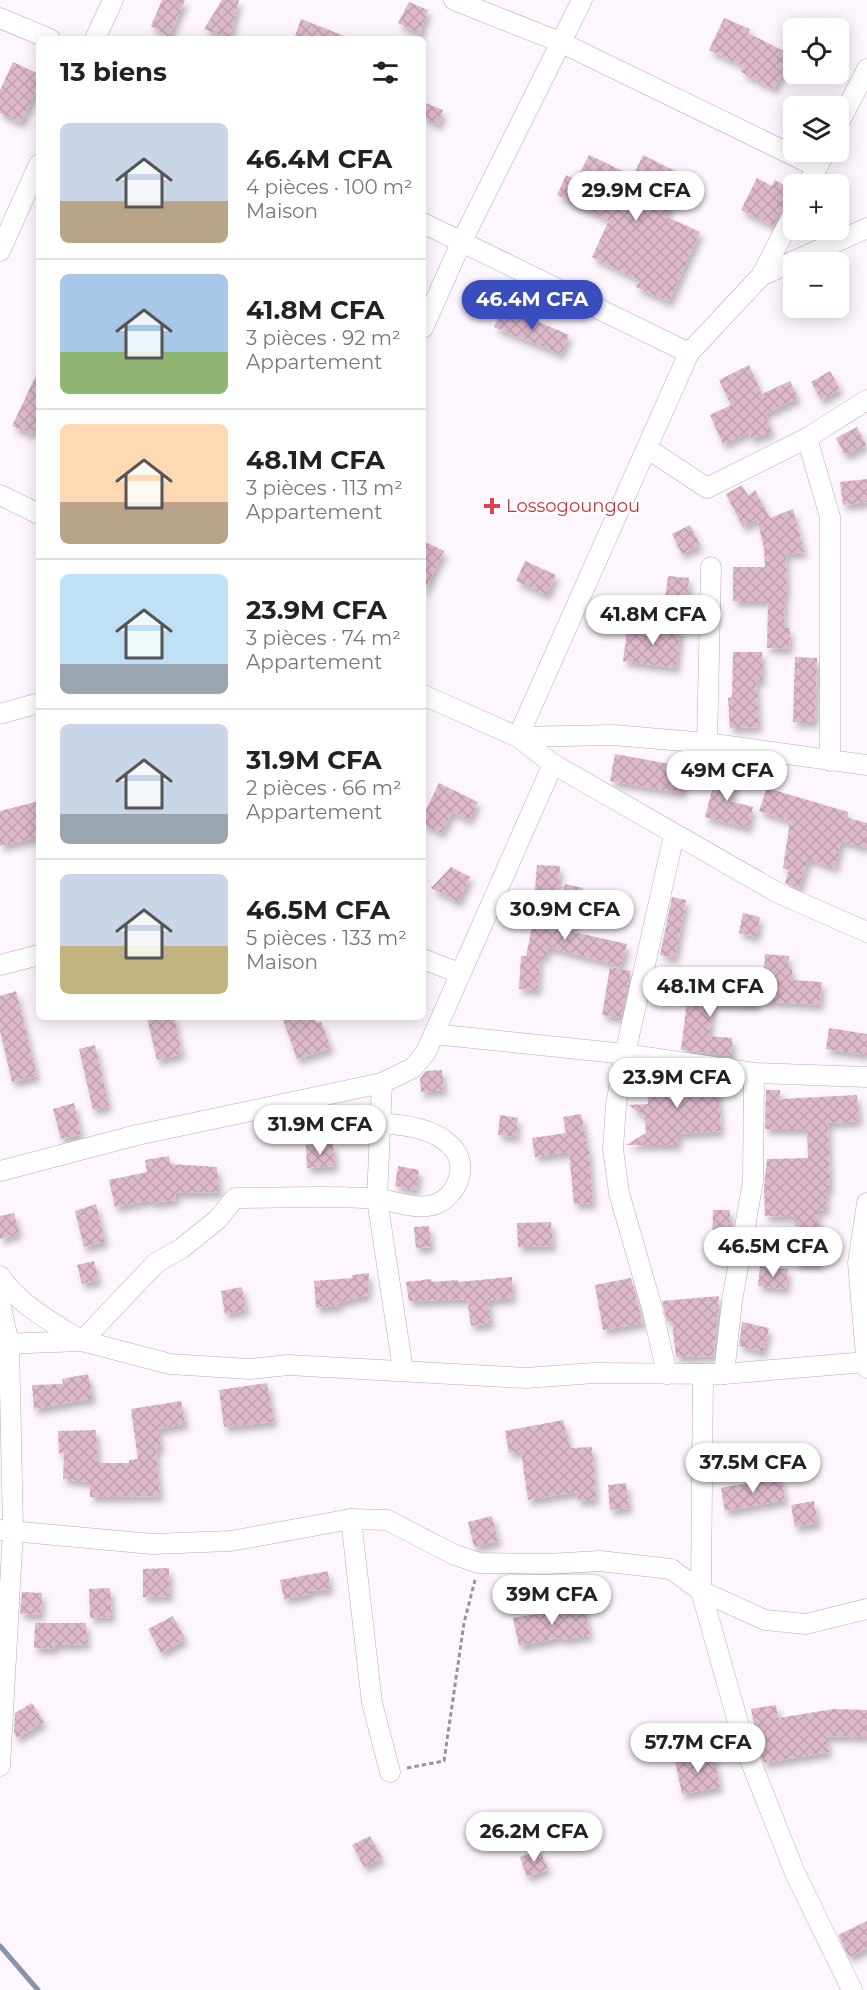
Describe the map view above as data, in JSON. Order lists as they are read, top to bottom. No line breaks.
{"places":{"health":["Lossogoungou"]},"page":{"map_buttons":["+","−"],"heading":"13 biens","list":[{"name":"46.4M CFA","note":"4 pièces · 100 m² · Maison"},{"name":"41.8M CFA","note":"3 pièces · 92 m² · Appartement"},{"name":"48.1M CFA","note":"3 pièces · 113 m² · Appartement"},{"name":"23.9M CFA","note":"3 pièces · 74 m² · Appartement"},{"name":"31.9M CFA","note":"2 pièces · 66 m² · Appartement"},{"name":"46.5M CFA","note":"5 pièces · 133 m² · Maison"}],"price":["29.9M CFA","46.4M CFA","41.8M CFA","49M CFA","30.9M CFA","48.1M CFA","23.9M CFA","31.9M CFA","46.5M CFA","37.5M CFA","39M CFA","57.7M CFA","26.2M CFA"]}}
